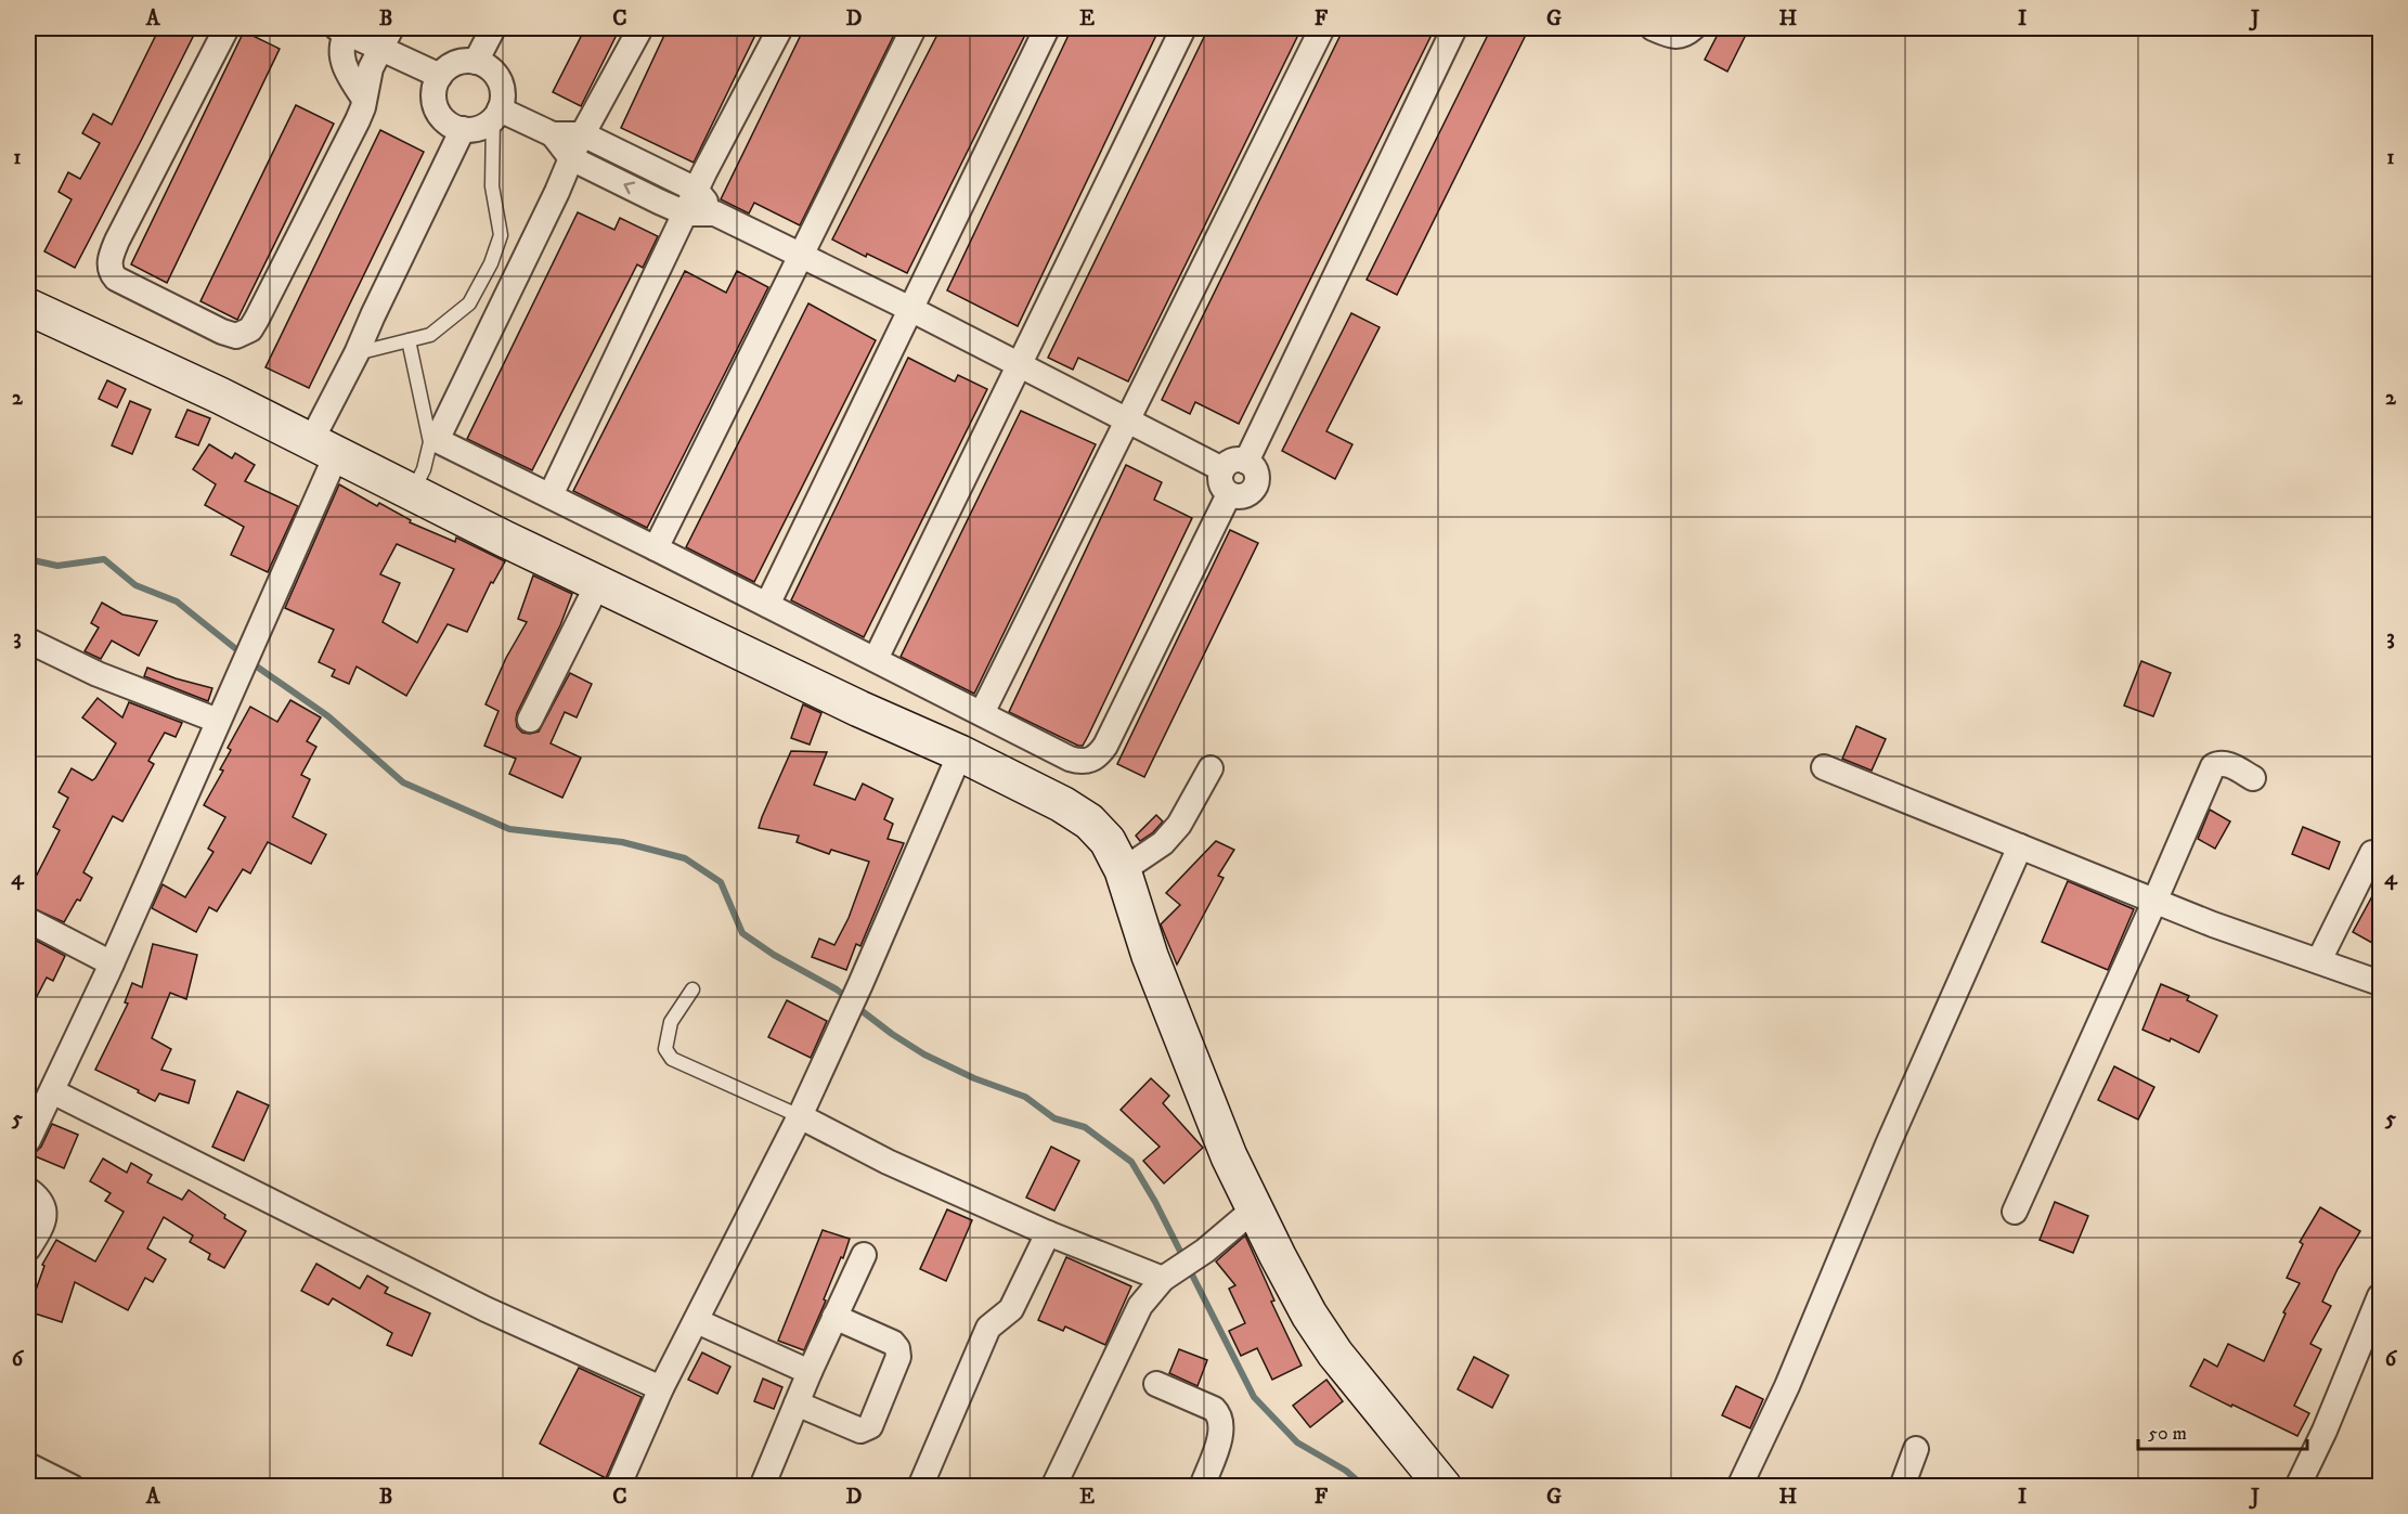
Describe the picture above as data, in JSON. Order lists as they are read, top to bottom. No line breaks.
{"scale_bar":"50 m","grid":{"columns":["A","B","C","D","E","F","G","H","I","J"],"rows":["1","2","3","4","5","6"]}}
